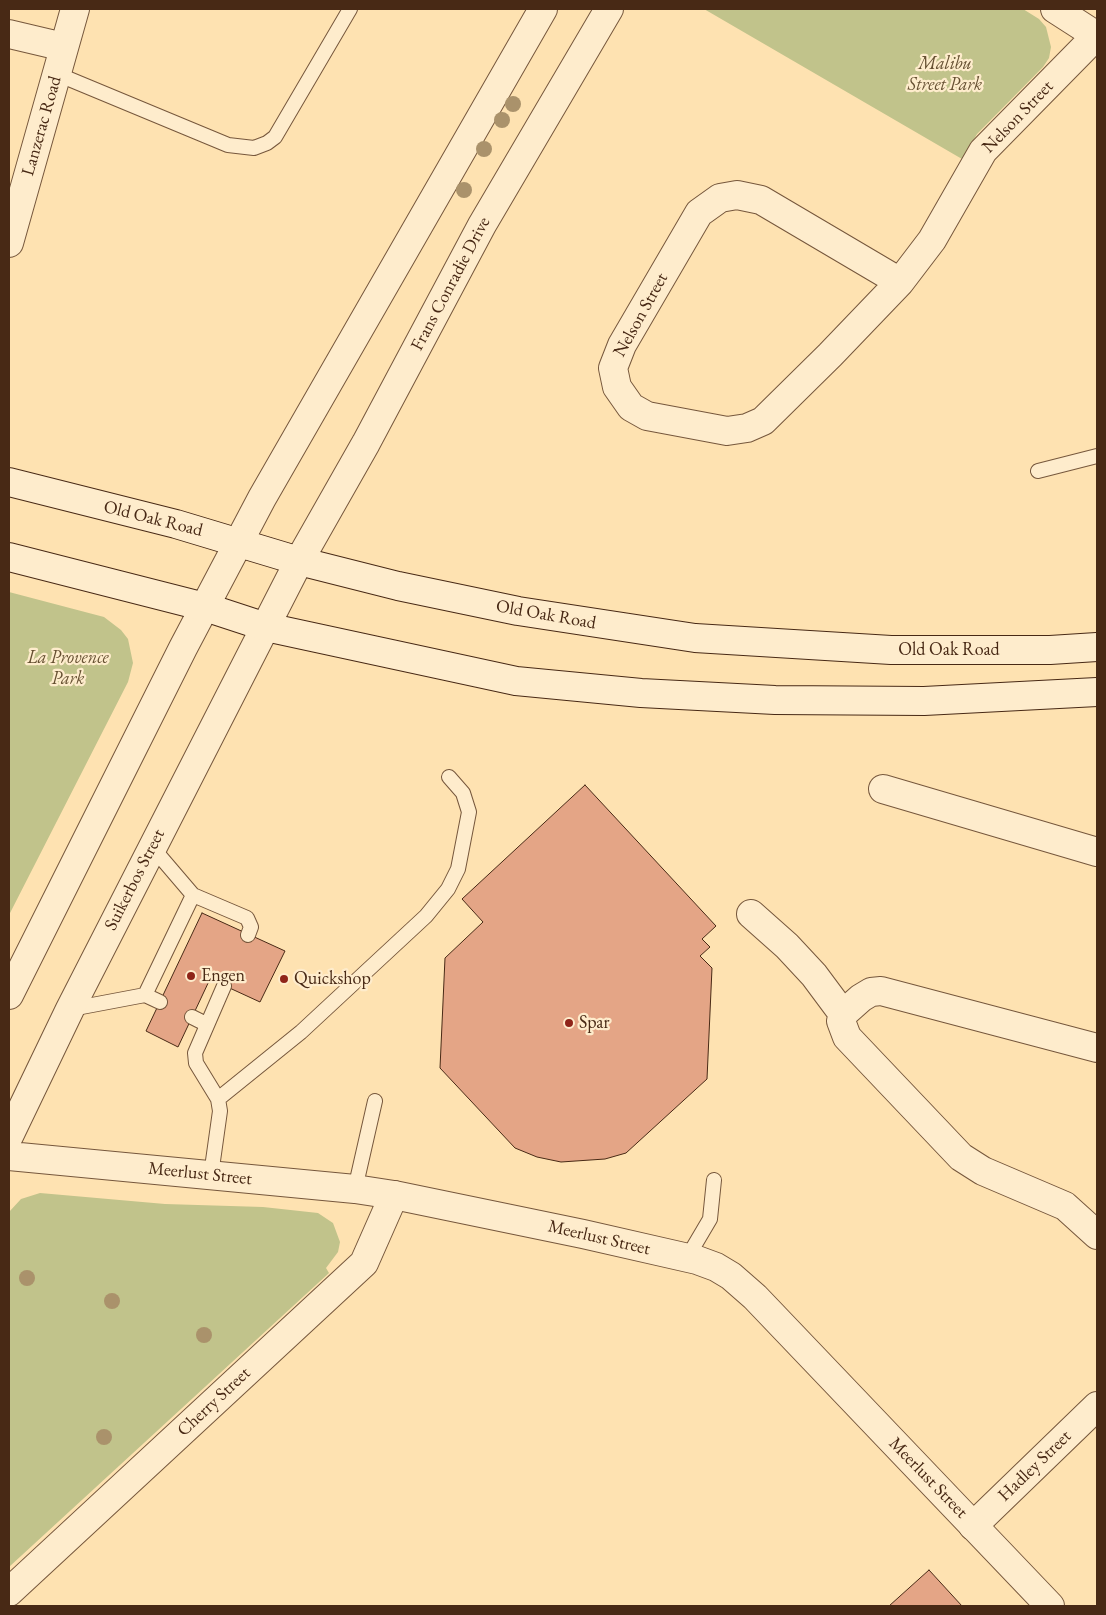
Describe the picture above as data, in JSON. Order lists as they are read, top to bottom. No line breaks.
{"streets":{"street":["Nelson Street","Lanzerac Road","Frans Conradie Drive","Old Oak Road","Suikerbos Street","Meerlust Street","Cherry Street","Hadley Street"]},"crossings":[["Frans Conradie Drive","Old Oak Road"],["Frans Conradie Drive","Suikerbos Street"],["Meerlust Street","Cherry Street"],["Meerlust Street","Hadley Street"]],"parks":["Malibu Street Park","La Provence Park"],"places":["Engen","Quickshop","Spar"]}
